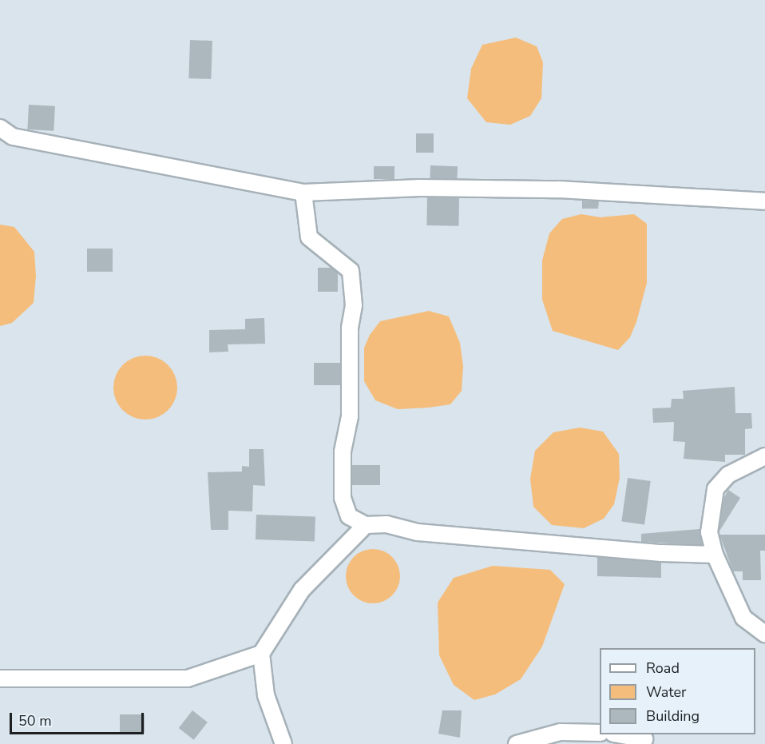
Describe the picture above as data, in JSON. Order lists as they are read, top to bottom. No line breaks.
{"legend":["Road","Water","Building"],"scale_bar":"50 m"}
